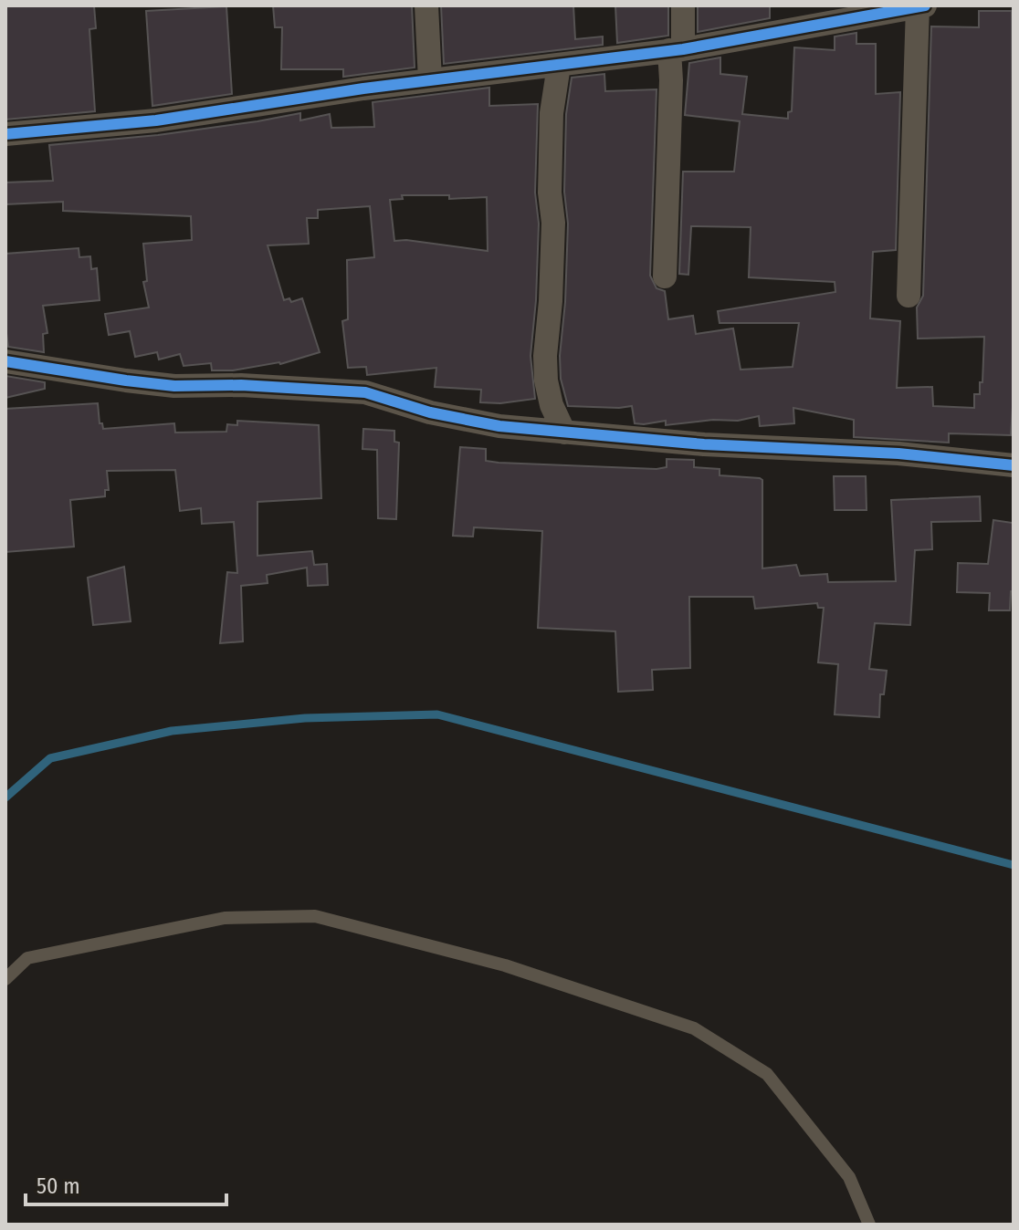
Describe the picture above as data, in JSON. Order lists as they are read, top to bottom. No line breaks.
{"scale_bar":"50 m"}
